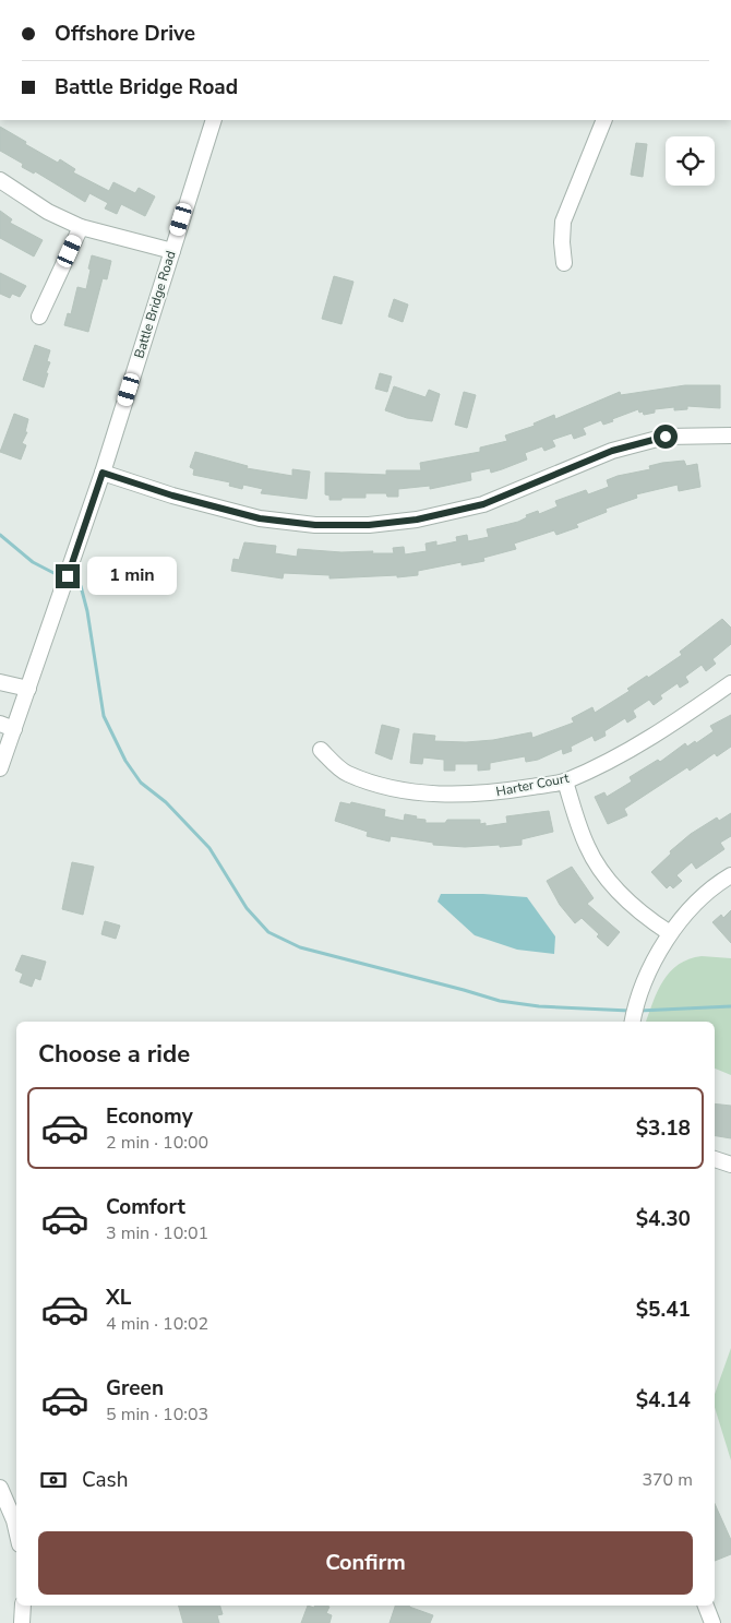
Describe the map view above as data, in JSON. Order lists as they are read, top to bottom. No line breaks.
{"streets":{"street":["Battle Bridge Road","Harter Court"]},"page":{"banner":["Offshore Drive","Battle Bridge Road"],"bubble":"1 min","heading":"Choose a ride","list":[{"name":"Economy","note":"2 min · 10:00","value":"$3.18"},{"name":"Comfort","note":"3 min · 10:01","value":"$4.30"},{"name":"XL","note":"4 min · 10:02","value":"$5.41"},{"name":"Green","note":"5 min · 10:03","value":"$4.14"}],"pay":["Cash","370 m"],"buttons":"Confirm"}}
